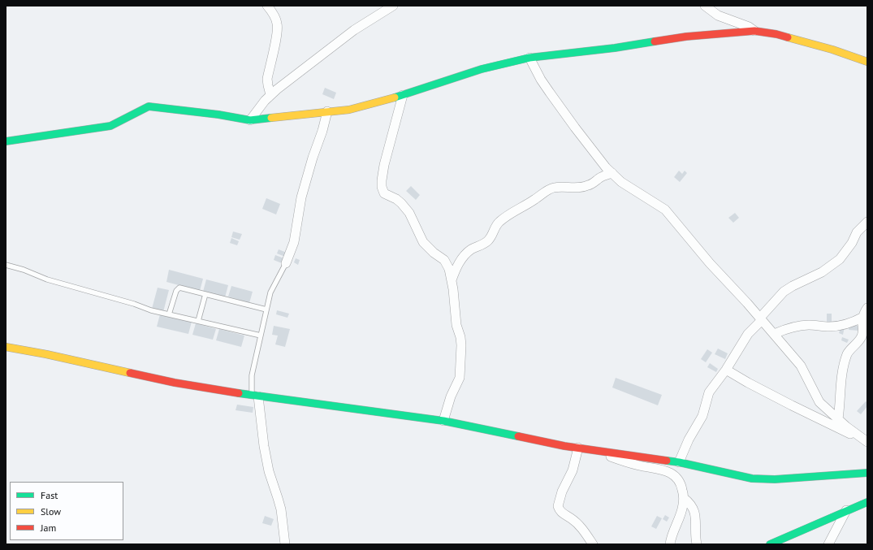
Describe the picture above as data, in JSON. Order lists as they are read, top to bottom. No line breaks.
{"legend":["Fast","Slow","Jam"]}
